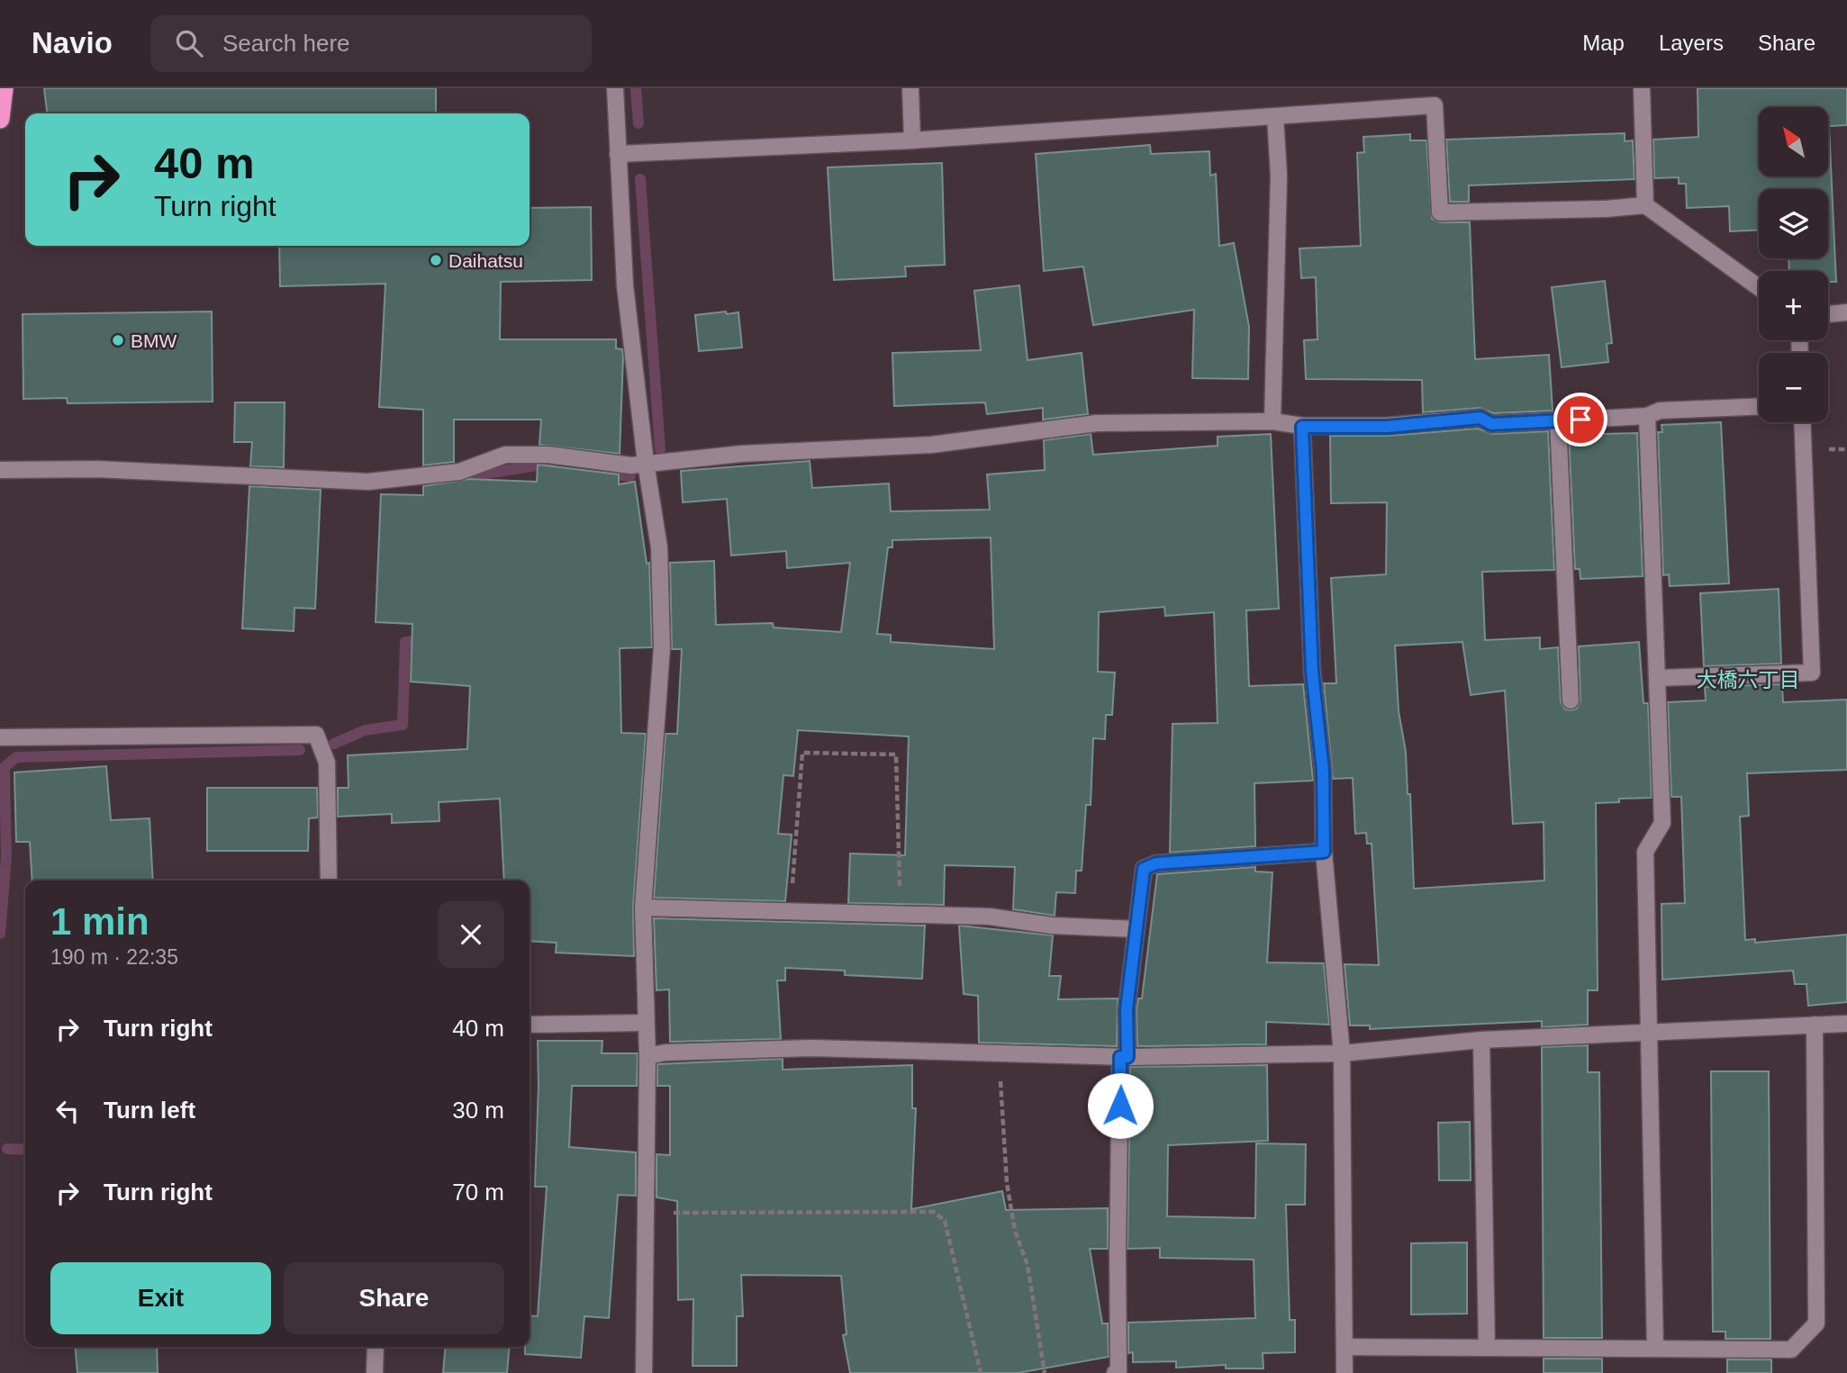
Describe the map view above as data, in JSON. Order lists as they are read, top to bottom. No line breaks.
{"districts":["大橋六丁目"],"places":["Daihatsu","BMW"],"north":"top left","page":{"header":"Navio","search":"Search here","nav":["Map","Layers","Share"],"map_buttons":["+","−"],"turn":["40 m","Turn right"],"heading":["1 min","190 m · 22:35"],"list":[{"name":"Turn right","value":"40 m"},{"name":"Turn left","value":"30 m"},{"name":"Turn right","value":"70 m"}],"buttons":["Exit","Share"]}}
